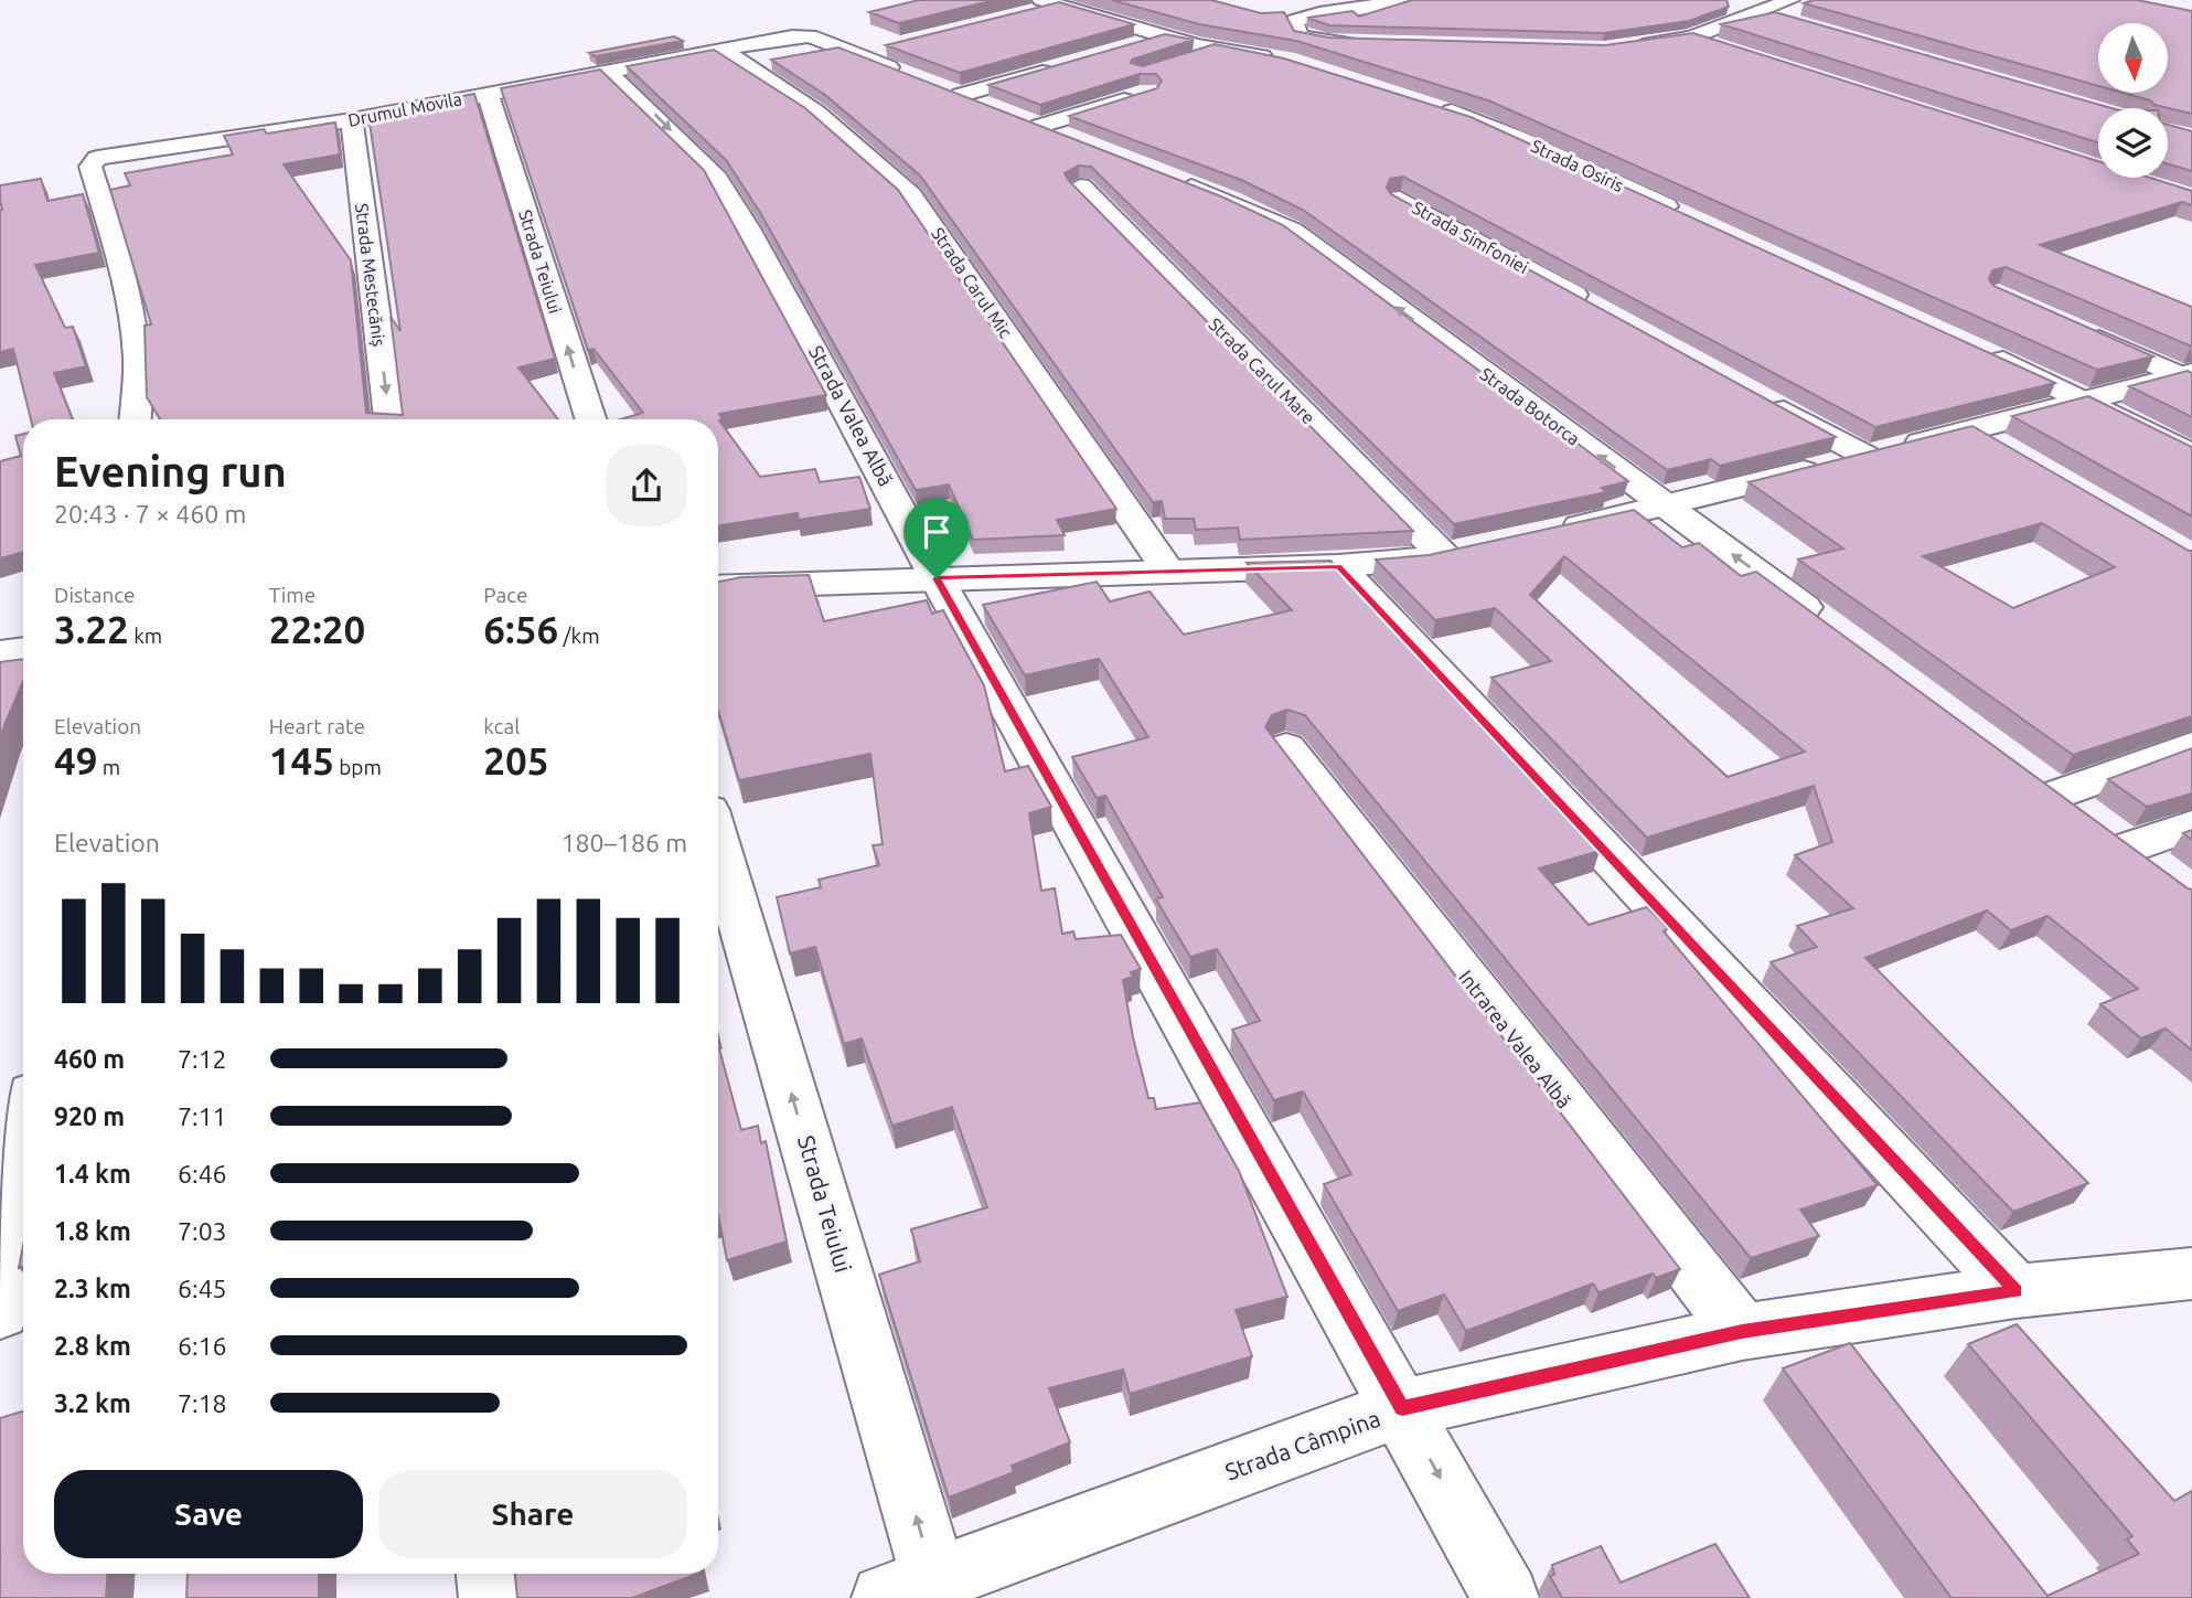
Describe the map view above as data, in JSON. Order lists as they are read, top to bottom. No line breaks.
{"streets":{"street":["Drumul Movila","Strada Osiris","Strada Simfoniei","Strada Teiului","Strada Mestecăniș","Strada Carul Mic","Strada Carul Mare","Strada Botorca","Strada Valea Albă","Intrarea Valea Albă","Strada Câmpina"]},"crossings":[["Drumul Movila","Strada Teiului"],["Drumul Movila","Strada Mestecăniș"],["Drumul Movila","Strada Carul Mic"],["Drumul Movila","Strada Valea Albă"],["Strada Teiului","Strada Câmpina"],["Strada Valea Albă","Strada Câmpina"],["Intrarea Valea Albă","Strada Câmpina"]],"one_way":["Strada Teiului","Strada Mestecăniș","Strada Valea Albă"],"north":"bottom","page":{"heading":["Evening run","20:43 · 7 × 460 m"],"stats":[["Distance","3.22 km"],["Time","22:20"],["Pace","6:56 /km"],["Elevation","49 m"],["Heart rate","145 bpm"],["kcal","205"]],"chart":["Elevation","180–186 m"],"list":[{"name":"460 m","note":"7:12"},{"name":"920 m","note":"7:11"},{"name":"1.4 km","note":"6:46"},{"name":"1.8 km","note":"7:03"},{"name":"2.3 km","note":"6:45"},{"name":"2.8 km","note":"6:16"},{"name":"3.2 km","note":"7:18"}],"buttons":["Save","Share"]}}
